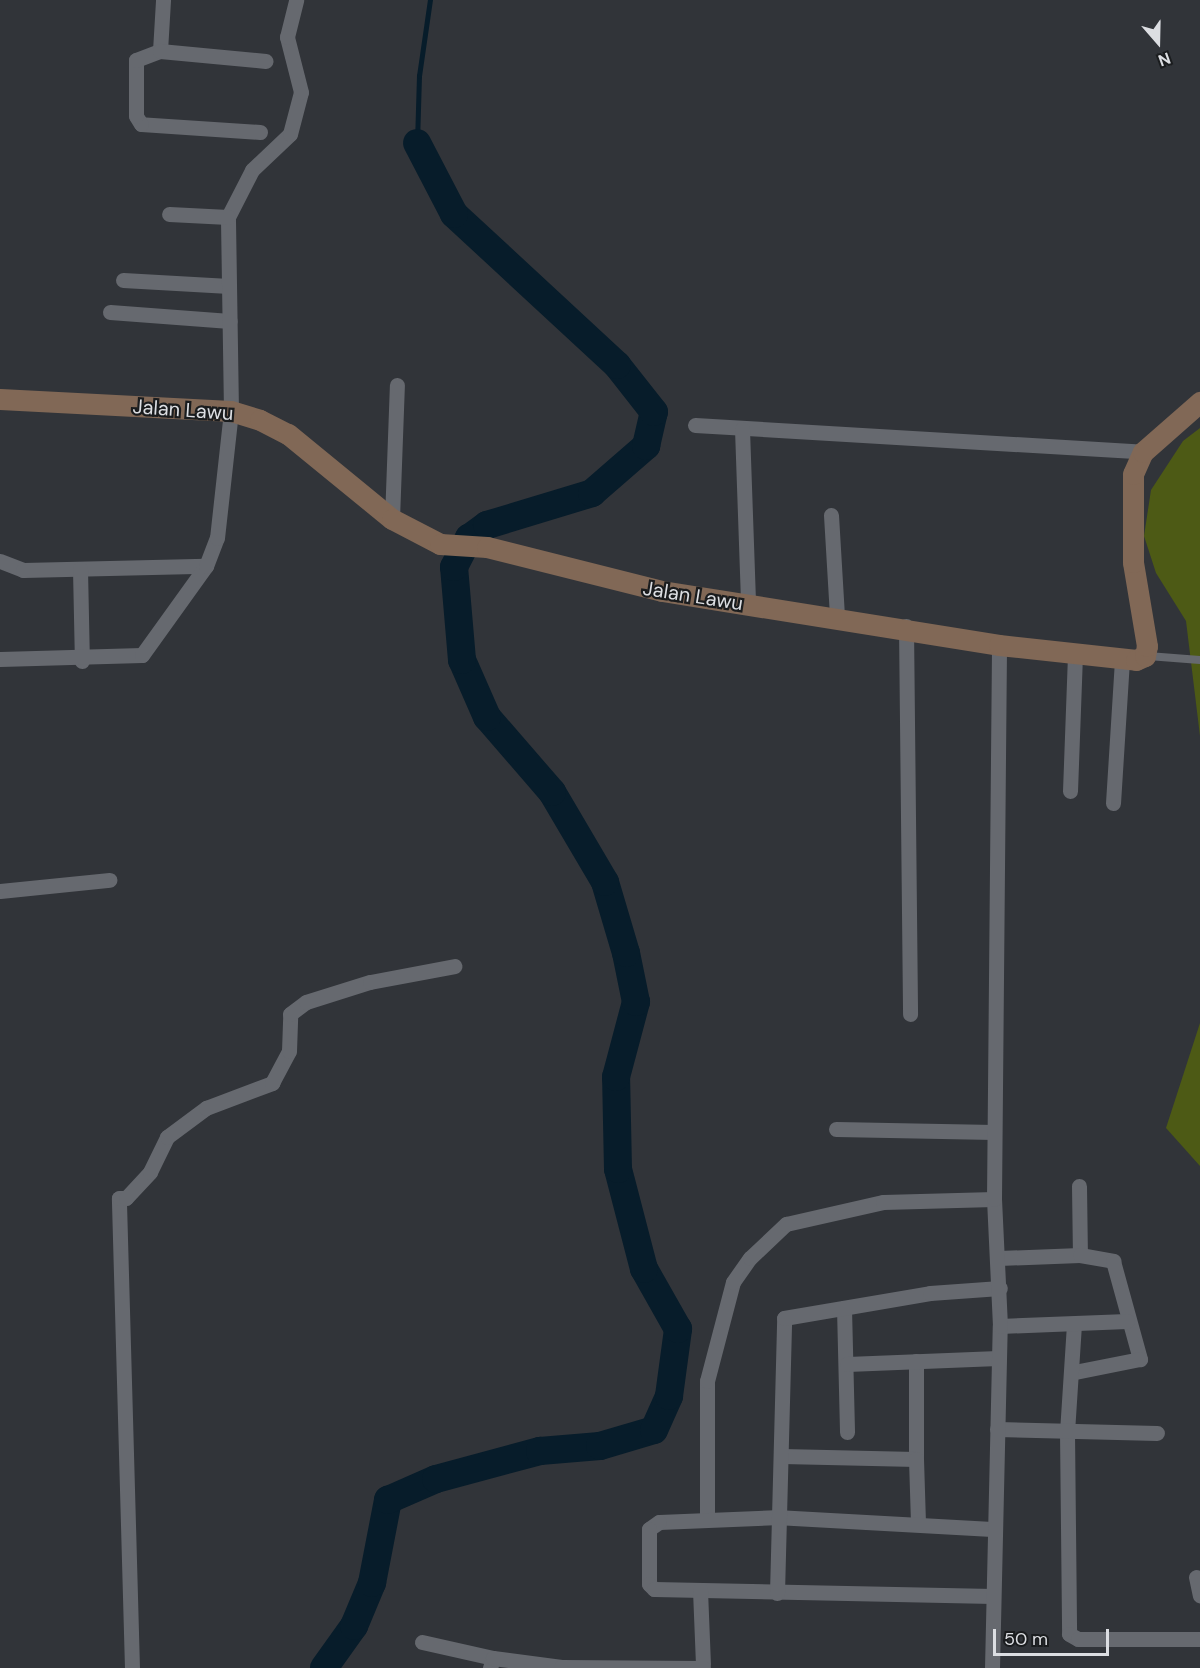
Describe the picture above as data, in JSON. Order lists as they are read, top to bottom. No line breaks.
{"streets":{"street":["Jalan Lawu"]},"scale_bar":"50 m","north":"bottom"}
